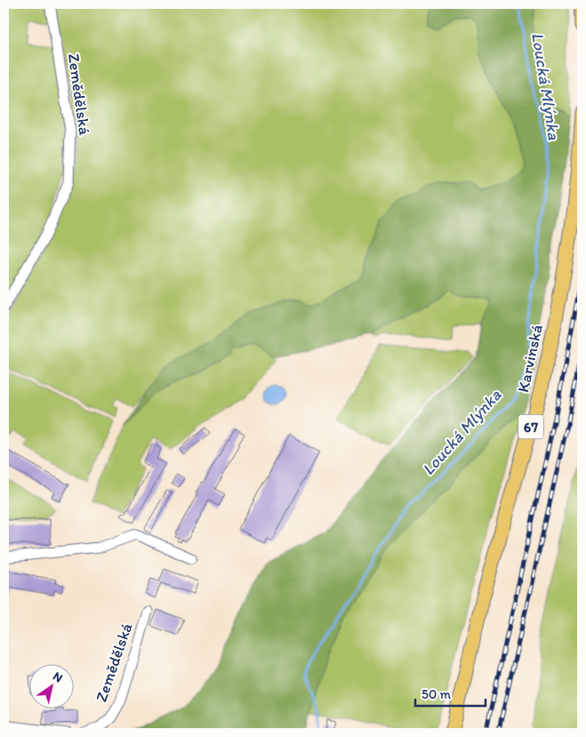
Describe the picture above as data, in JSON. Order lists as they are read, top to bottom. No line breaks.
{"streets":{"main road":["Karvinská","67"],"street":["Zemědělská"]},"water":["Loucká Mlýnka"],"scale_bar":"50 m","north":"top right"}
